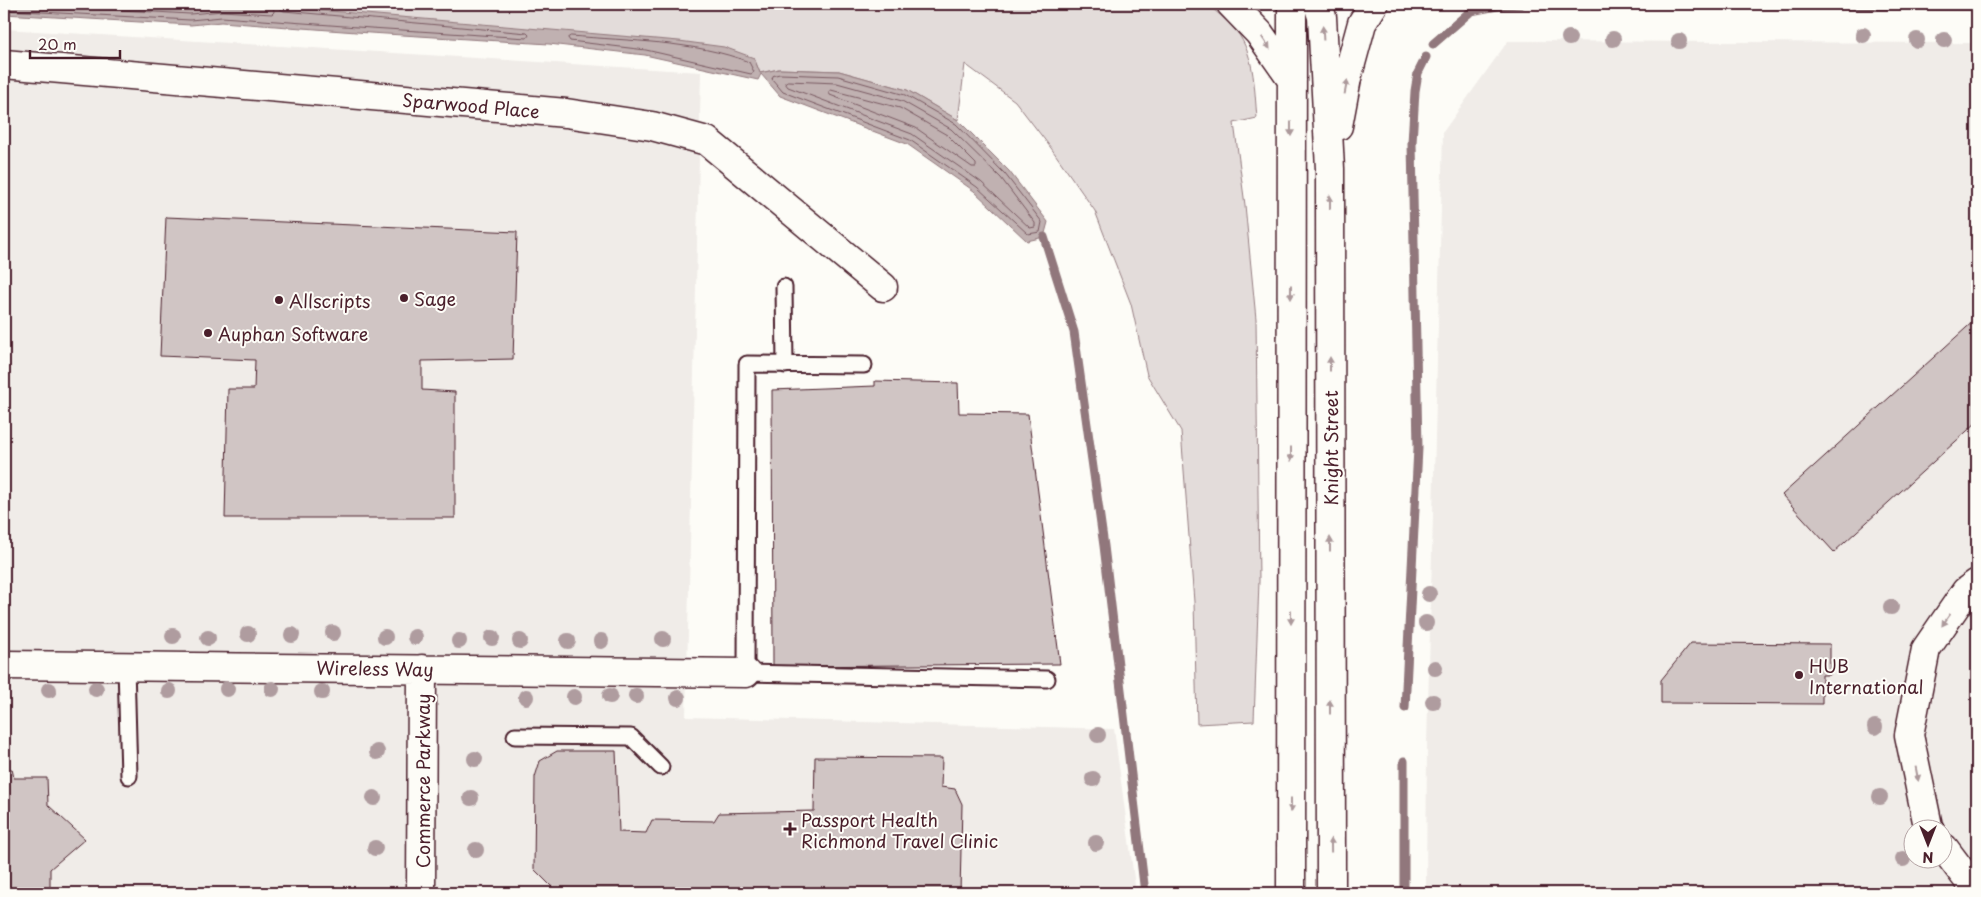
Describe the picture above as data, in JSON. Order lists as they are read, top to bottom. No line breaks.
{"streets":{"main road":["Sparwood Place","Knight Street","Wireless Way","Commerce Parkway"]},"crossings":[["Wireless Way","Commerce Parkway"]],"places":{"other":["Sage","Allscripts","Auphan Software","HUB International"],"health":["Passport Health Richmond Travel Clinic"]},"scale_bar":"20 m","north":"bottom"}
